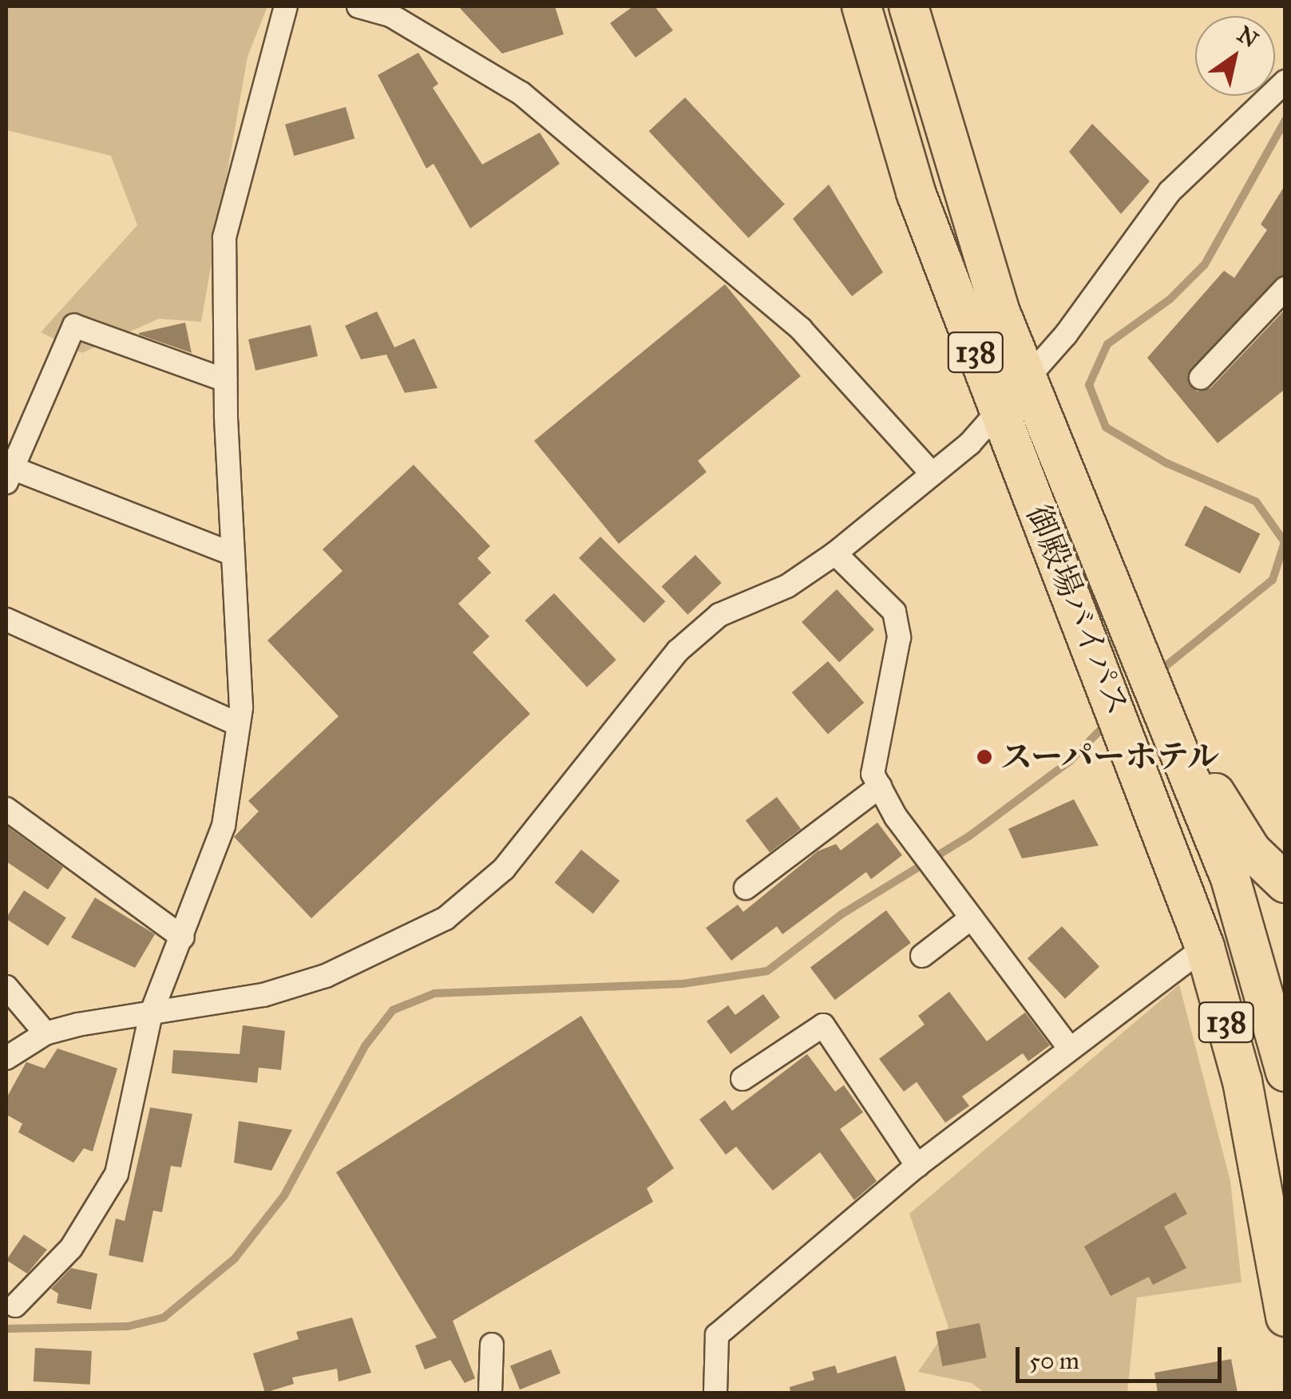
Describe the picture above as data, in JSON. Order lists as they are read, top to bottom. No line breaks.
{"streets":{"highway":["138","御殿場バイパス"]},"places":["スーパーホテル"],"scale_bar":"50 m","north":"top right"}
